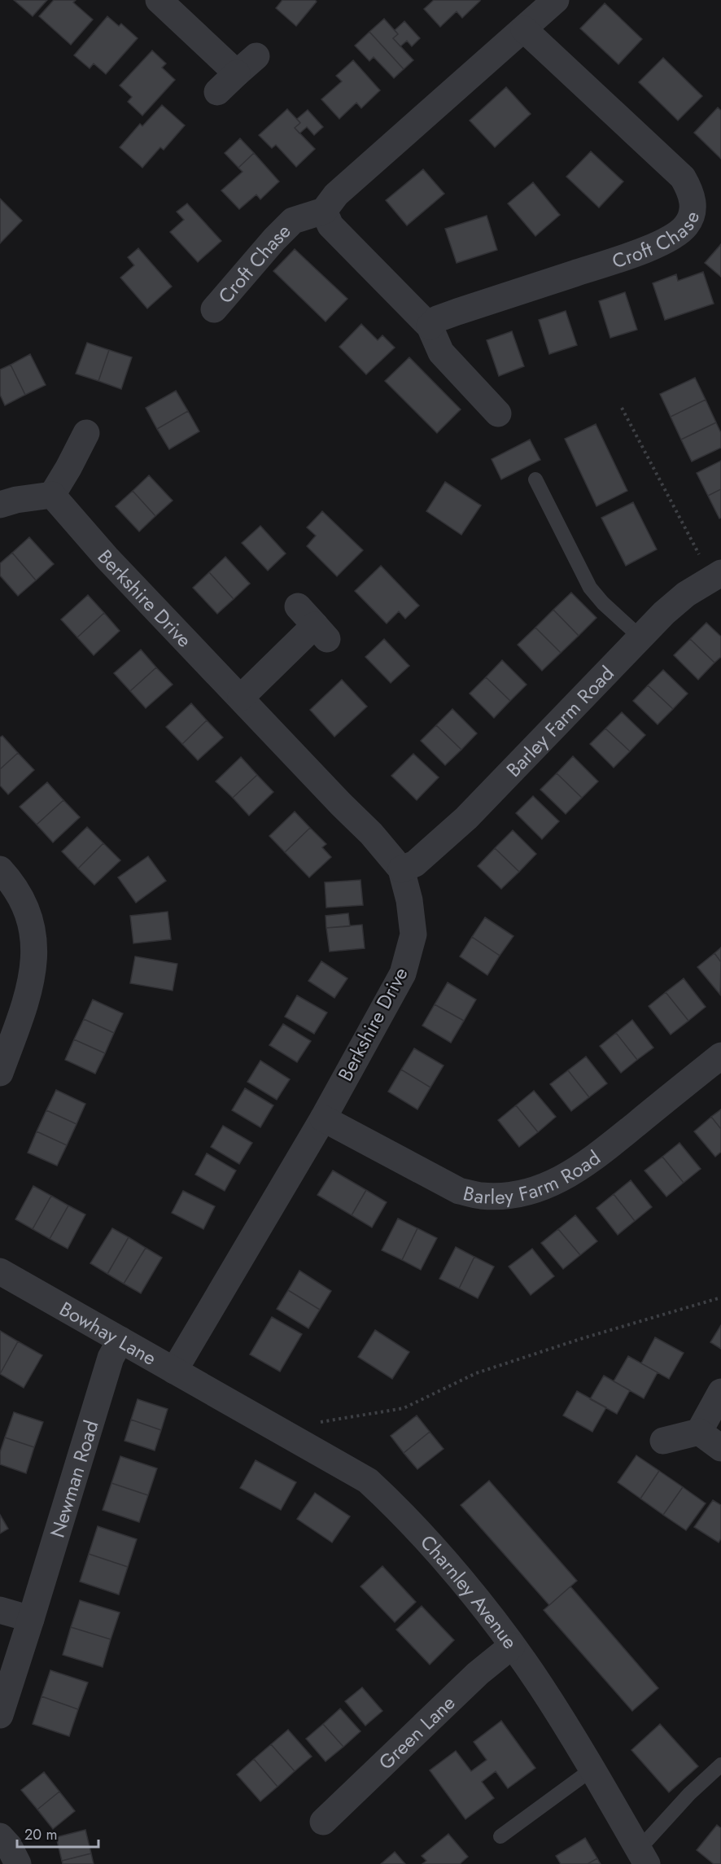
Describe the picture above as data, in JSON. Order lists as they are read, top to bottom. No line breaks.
{"streets":{"street":["Croft Chase","Berkshire Drive","Barley Farm Road","Bowhay Lane","Newman Road","Charnley Avenue","Green Lane"]},"crossings":[["Berkshire Drive","Barley Farm Road"],["Berkshire Drive","Bowhay Lane"],["Bowhay Lane","Newman Road"],["Bowhay Lane","Charnley Avenue"],["Charnley Avenue","Green Lane"]],"scale_bar":"20 m"}
